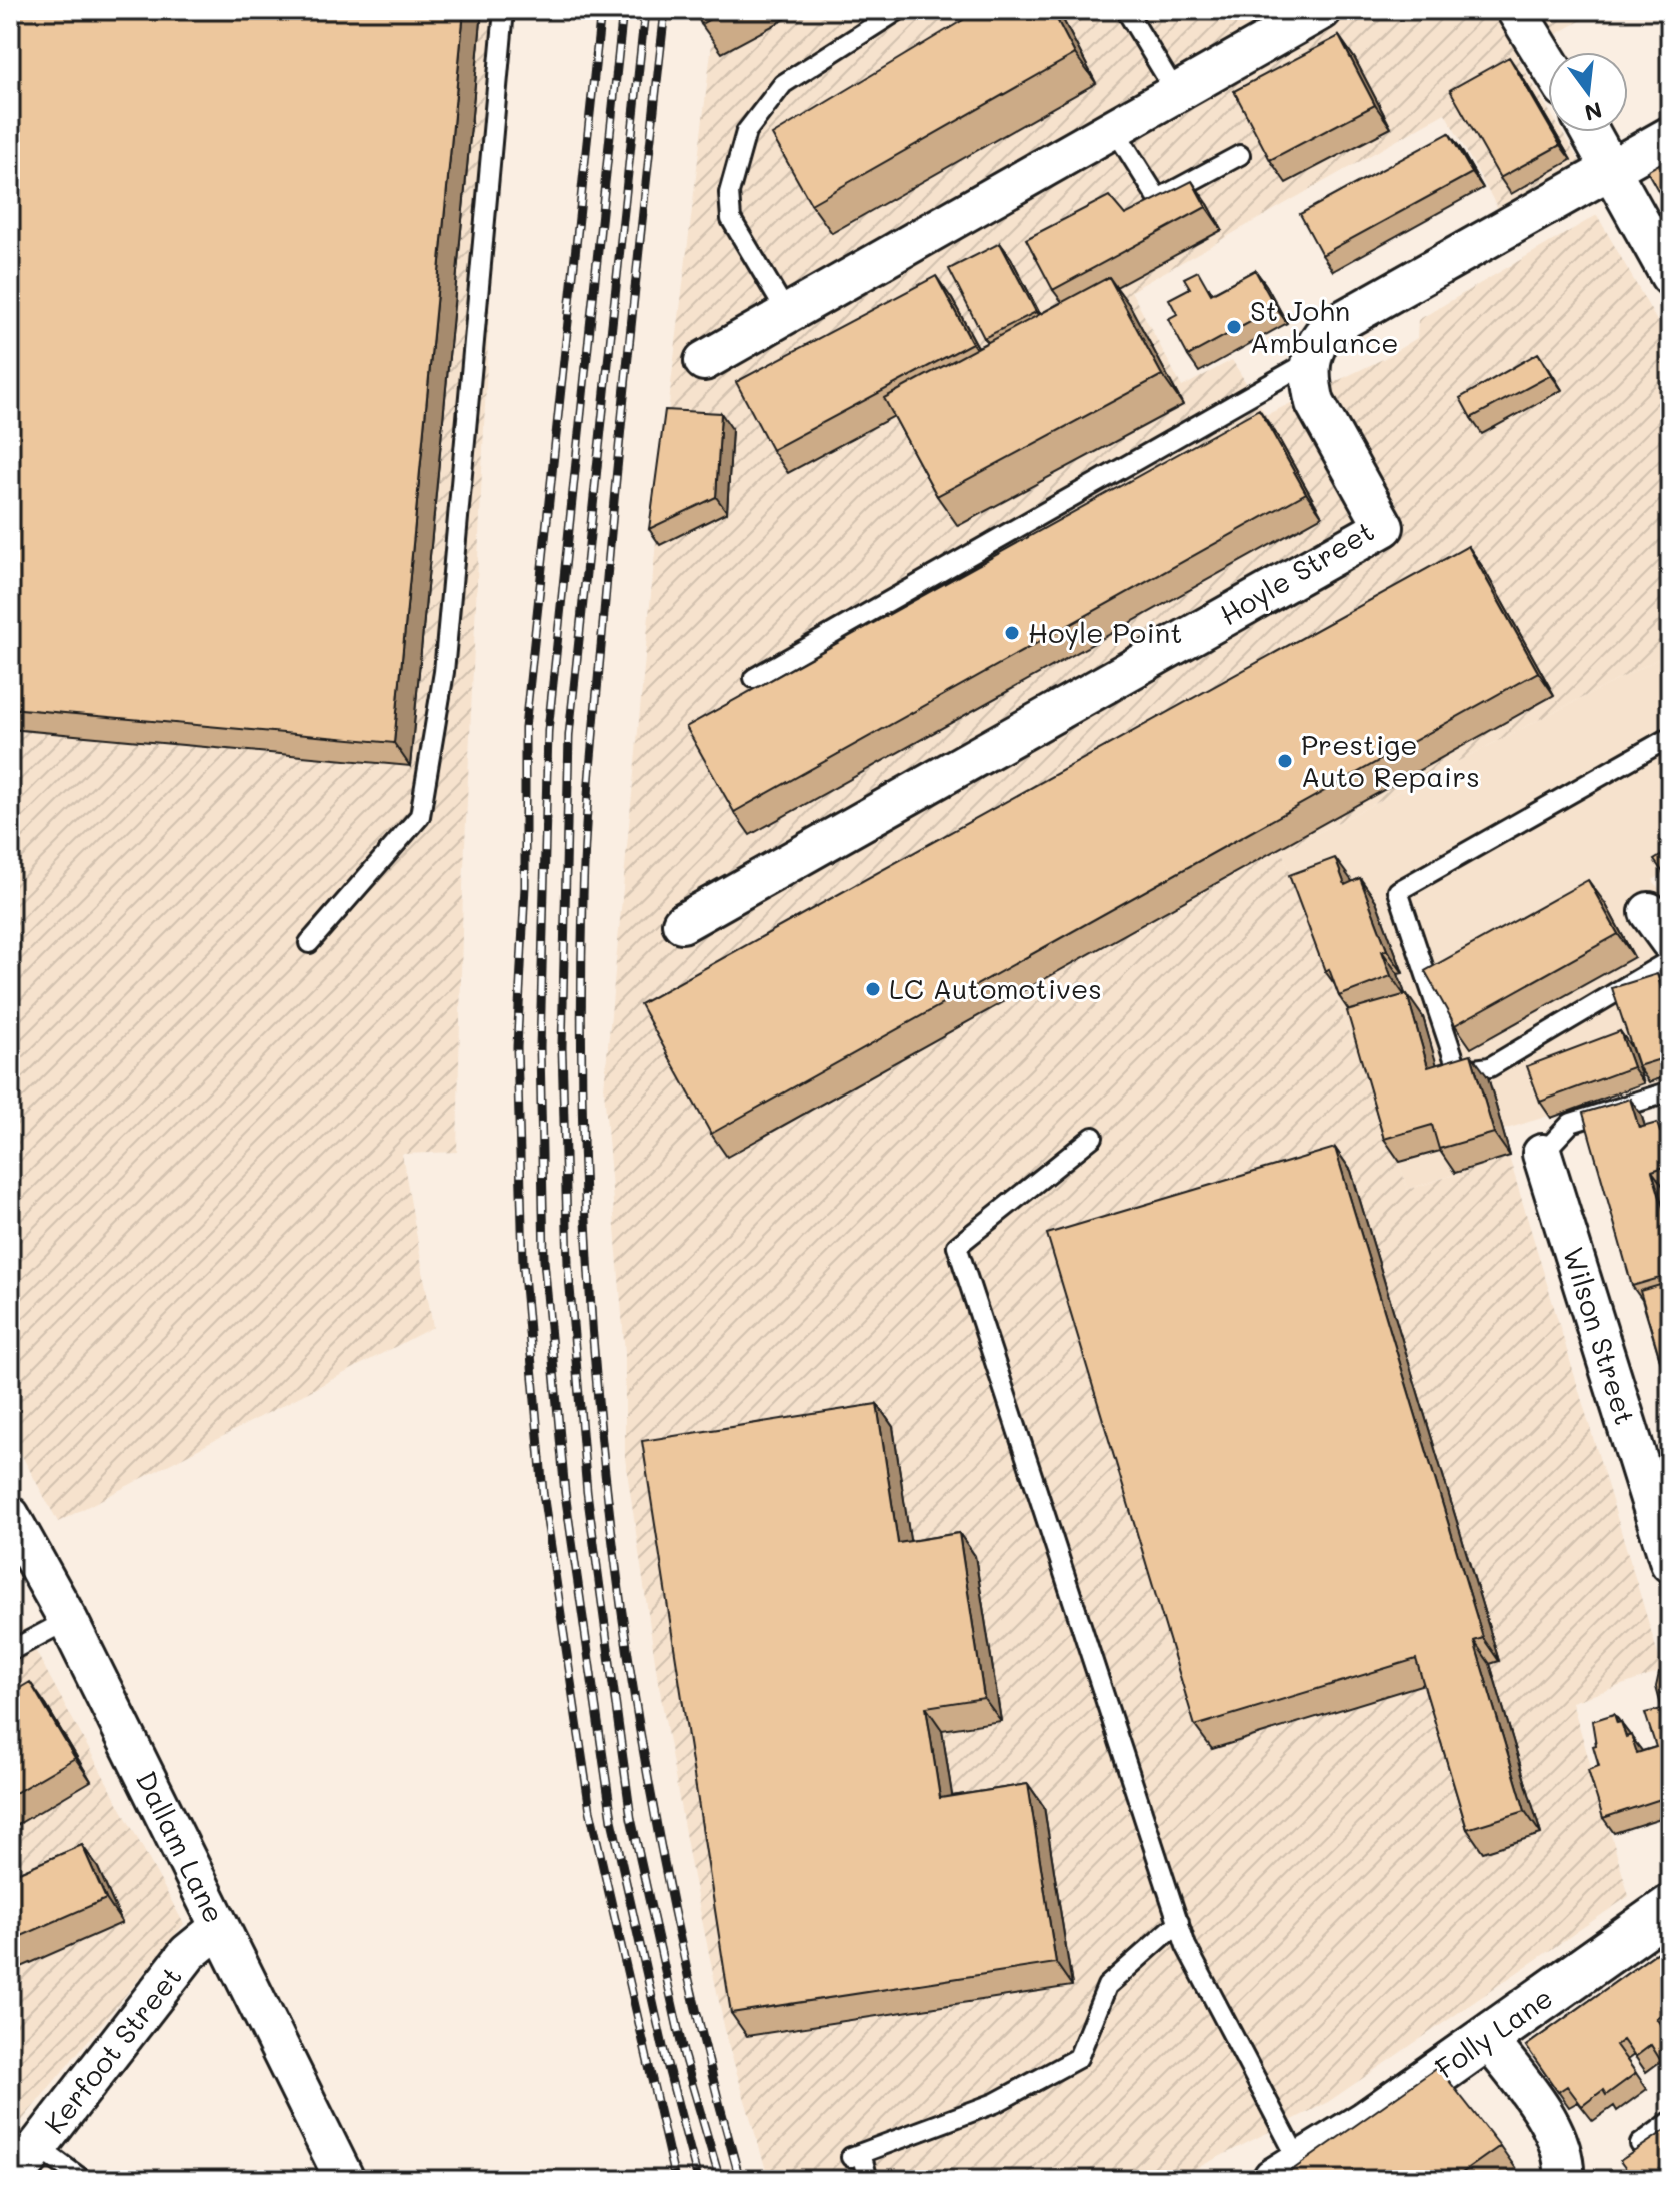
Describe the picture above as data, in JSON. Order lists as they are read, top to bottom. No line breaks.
{"streets":{"street":["Hoyle Street","Wilson Street","Dallam Lane","Folly Lane","Kerfoot Street"]},"crossings":[["Dallam Lane","Kerfoot Street"]],"places":["St John Ambulance","Hoyle Point","Prestige Auto Repairs","LC Automotives"],"north":"bottom"}
